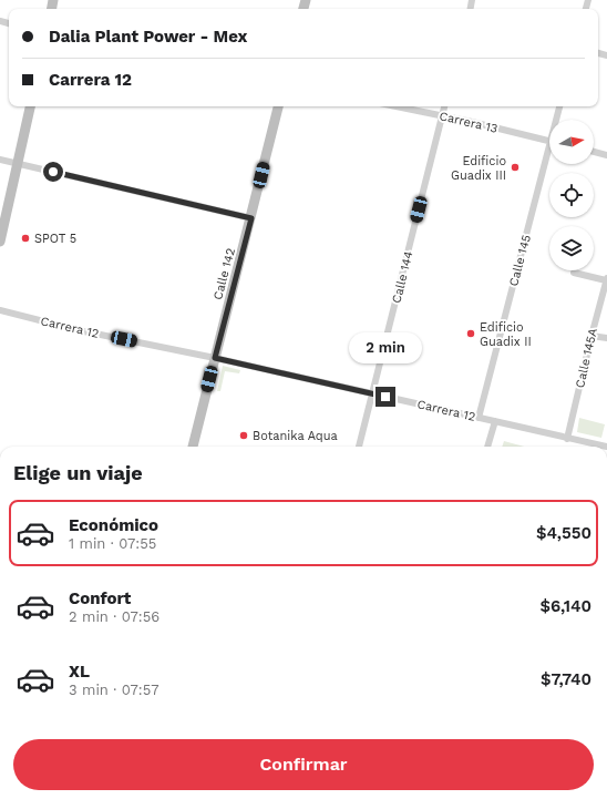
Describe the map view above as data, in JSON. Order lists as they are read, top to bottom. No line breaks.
{"streets":{"main road":["Calle 142"],"street":["Carrera 13","Calle 145","Calle 144","Carrera 12","Calle 145A"]},"crossings":[["Carrera 13","Calle 144"],["Calle 145","Carrera 12"],["Calle 142","Carrera 12"],["Calle 144","Carrera 12"],["Carrera 12","Calle 145A"]],"places":["Edificio Guadix III","SPOT 5","Edificio Guadix II","Botanika Aqua"],"north":"right","page":{"banner":["Dalia Plant Power - Mex","Carrera 12"],"bubble":"2 min","heading":"Elige un viaje","list":[{"name":"Económico","note":"1 min · 07:55","value":"$4,550"},{"name":"Confort","note":"2 min · 07:56","value":"$6,140"},{"name":"XL","note":"3 min · 07:57","value":"$7,740"}],"buttons":"Confirmar"}}
